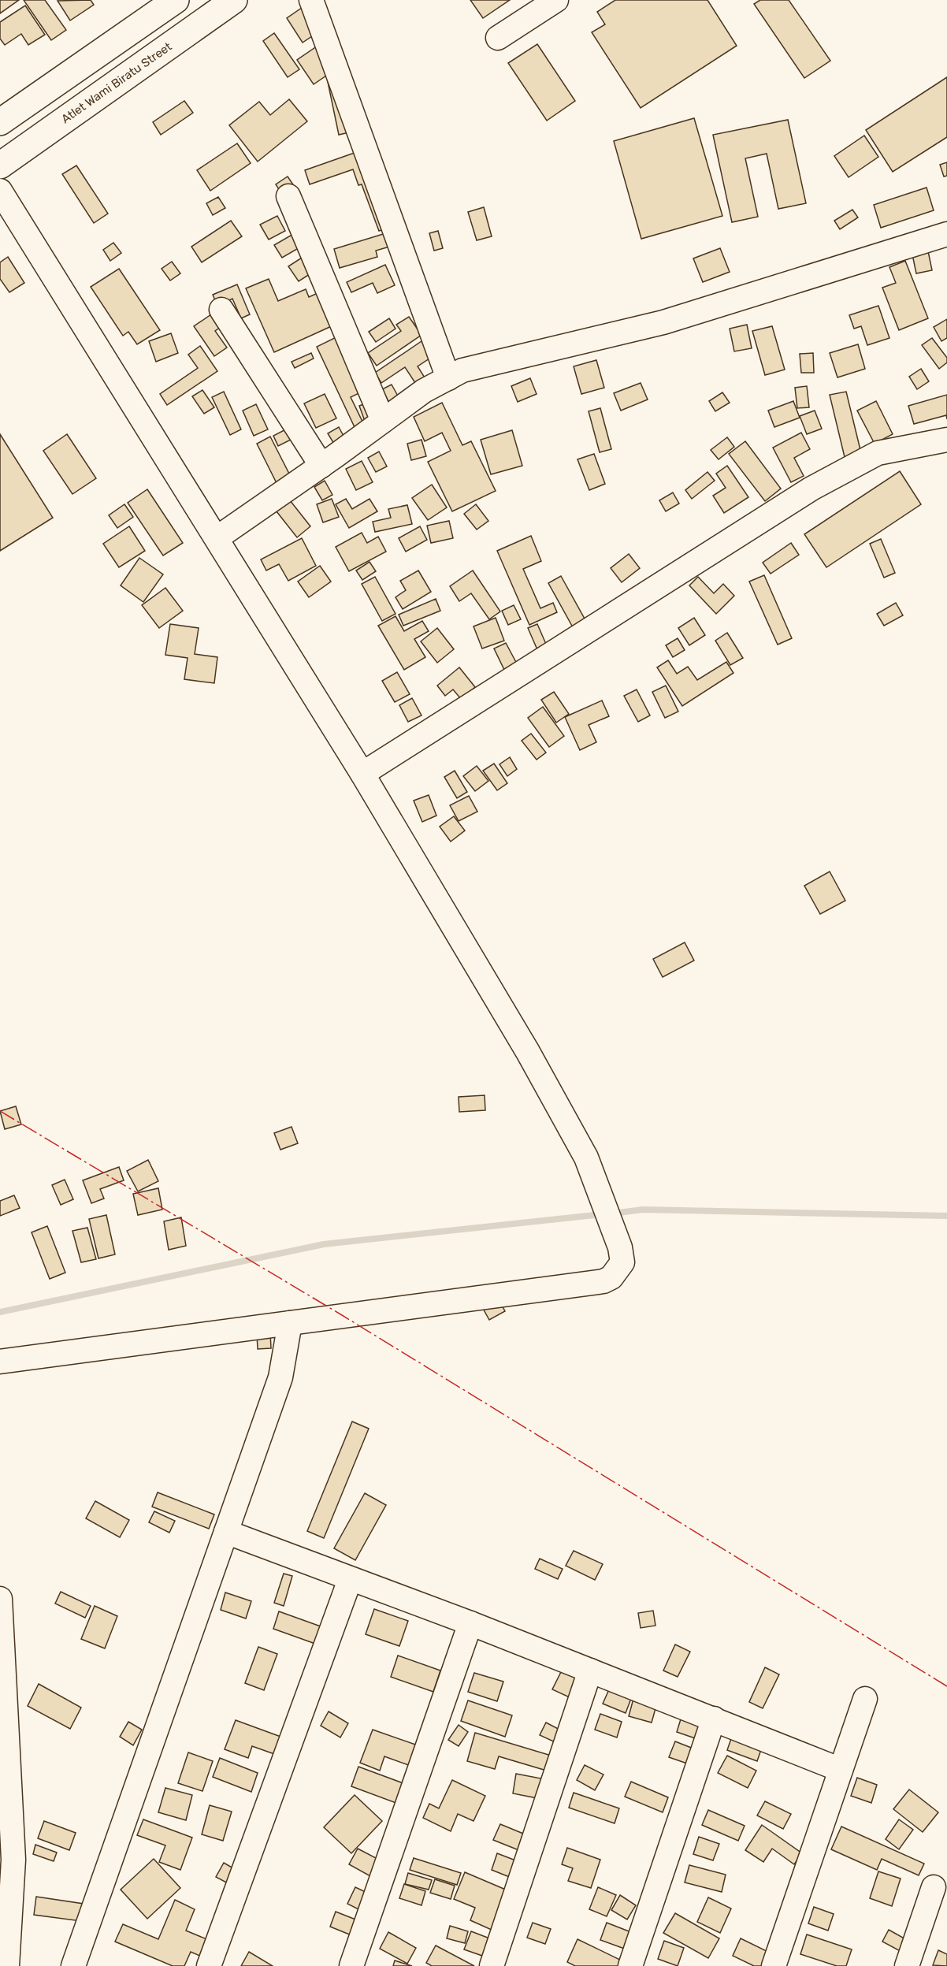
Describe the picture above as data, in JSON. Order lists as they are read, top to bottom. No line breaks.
{"streets":{"main road":["Atlet Wami Biratu Street"]}}
